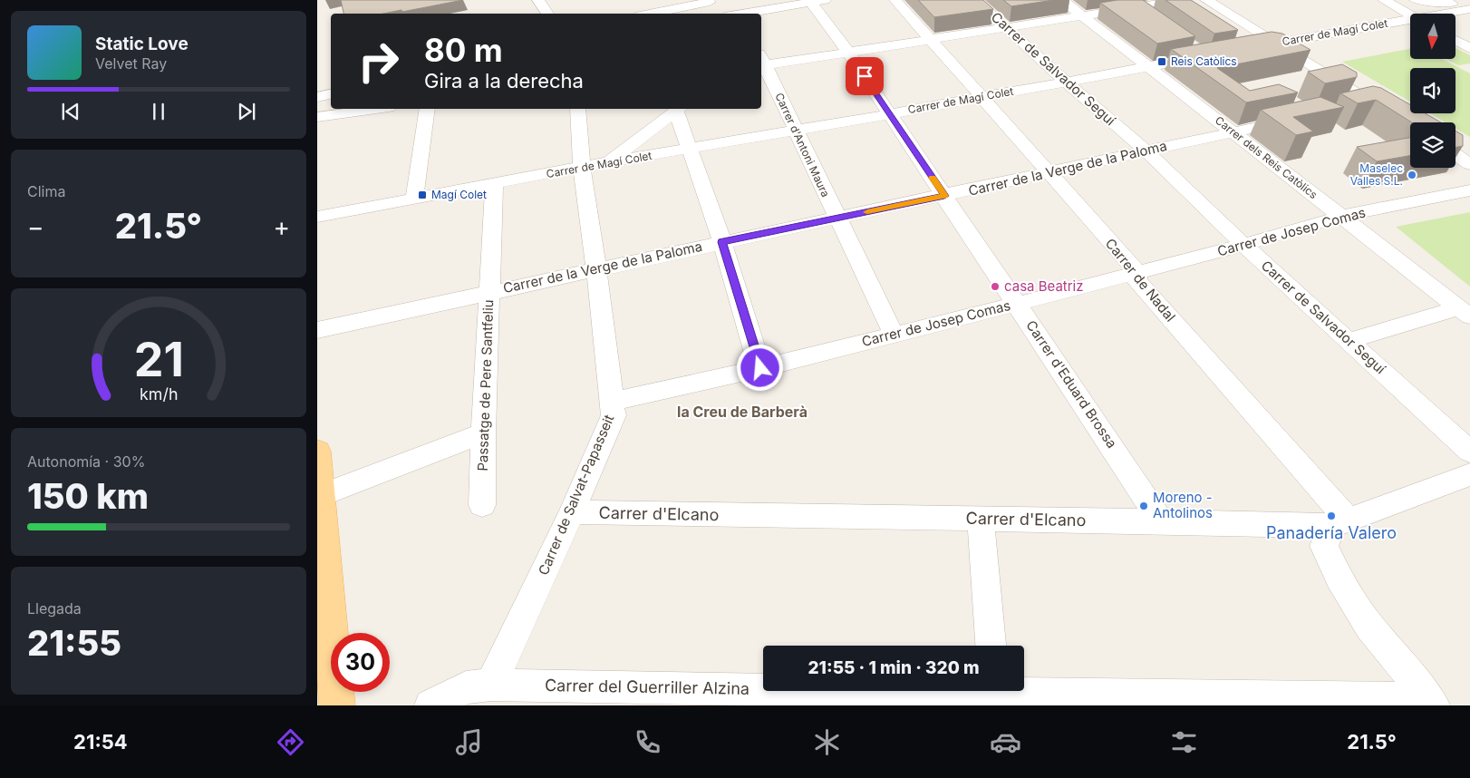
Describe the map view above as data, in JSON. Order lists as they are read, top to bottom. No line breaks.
{"streets":{"street":["Carrer de Magí Colet","Carrer de Salvador Seguí","Carrer d'Antoni Maura","Carrer dels Reis Catòlics","Carrer de la Verge de la Paloma","Carrer de Josep Comas","Carrer de Nadal","Carrer d'Eduard Brossa","Passatge de Pere Santfeliu","Carrer de Salvat-Papasseit","Carrer d'Elcano","Carrer del Guerriller Alzina"]},"crossings":[["Carrer de Magí Colet","Carrer de Salvador Seguí"],["Carrer de Magí Colet","Carrer d'Antoni Maura"],["Carrer de Magí Colet","Carrer dels Reis Catòlics"],["Carrer de Magí Colet","Carrer de Nadal"],["Carrer de Magí Colet","Carrer d'Eduard Brossa"],["Carrer de Magí Colet","Passatge de Pere Santfeliu"],["Carrer de Magí Colet","Carrer de Salvat-Papasseit"],["Carrer de Salvador Seguí","Carrer de la Verge de la Paloma"],["Carrer de Salvador Seguí","Carrer de Josep Comas"],["Carrer d'Antoni Maura","Carrer de la Verge de la Paloma"],["Carrer d'Antoni Maura","Carrer de Josep Comas"],["Carrer dels Reis Catòlics","Carrer de la Verge de la Paloma"],["Carrer dels Reis Catòlics","Carrer de Josep Comas"],["Carrer de la Verge de la Paloma","Carrer de Nadal"],["Carrer de la Verge de la Paloma","Carrer d'Eduard Brossa"],["Carrer de la Verge de la Paloma","Passatge de Pere Santfeliu"],["Carrer de la Verge de la Paloma","Carrer de Salvat-Papasseit"],["Carrer de Josep Comas","Carrer de Nadal"],["Carrer de Josep Comas","Carrer d'Eduard Brossa"],["Carrer de Josep Comas","Carrer de Salvat-Papasseit"],["Carrer de Nadal","Carrer d'Elcano"],["Carrer d'Eduard Brossa","Carrer d'Elcano"],["Carrer de Salvat-Papasseit","Carrer d'Elcano"],["Carrer de Salvat-Papasseit","Carrer del Guerriller Alzina"]],"districts":["la Creu de Barberà"],"places":{"transit":["Reis Catòlics","Magí Colet"],"other":["Maselec Valles S.L.","casa Beatriz","Moreno - Antolinos","Panadería Valero"]},"north":"bottom","page":{"turn":["80 m","Gira a la derecha"],"song":["Static Love","Velvet Ray"],"tile":["Clima",["Autonomía · 30%","150 km"],["Llegada","21:55"]],"heat":["−","21.5°","+"],"limit":"30","trip":"21:55 · 1 min · 320 m","tabs":["21:54","21.5°"],"gauge":["21","km/h"]}}
